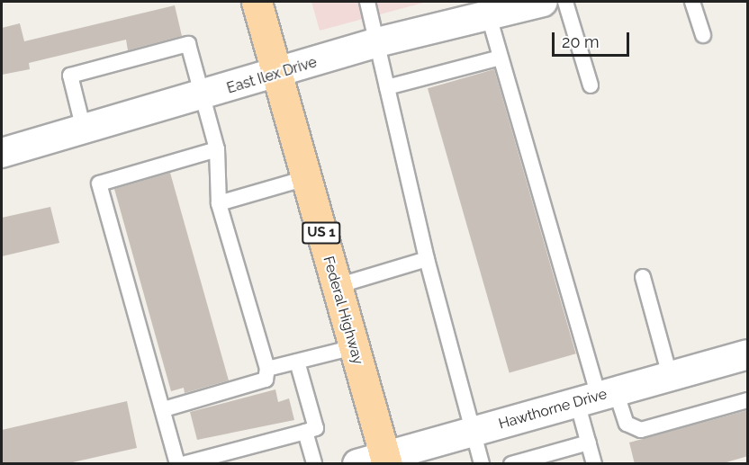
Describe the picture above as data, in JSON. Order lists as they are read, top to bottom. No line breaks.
{"streets":{"main road":["US 1","Federal Highway"],"street":["East Ilex Drive","Hawthorne Drive"]},"crossings":[["East Ilex Drive","Federal Highway"],["Federal Highway","Hawthorne Drive"]],"scale_bar":"20 m"}
